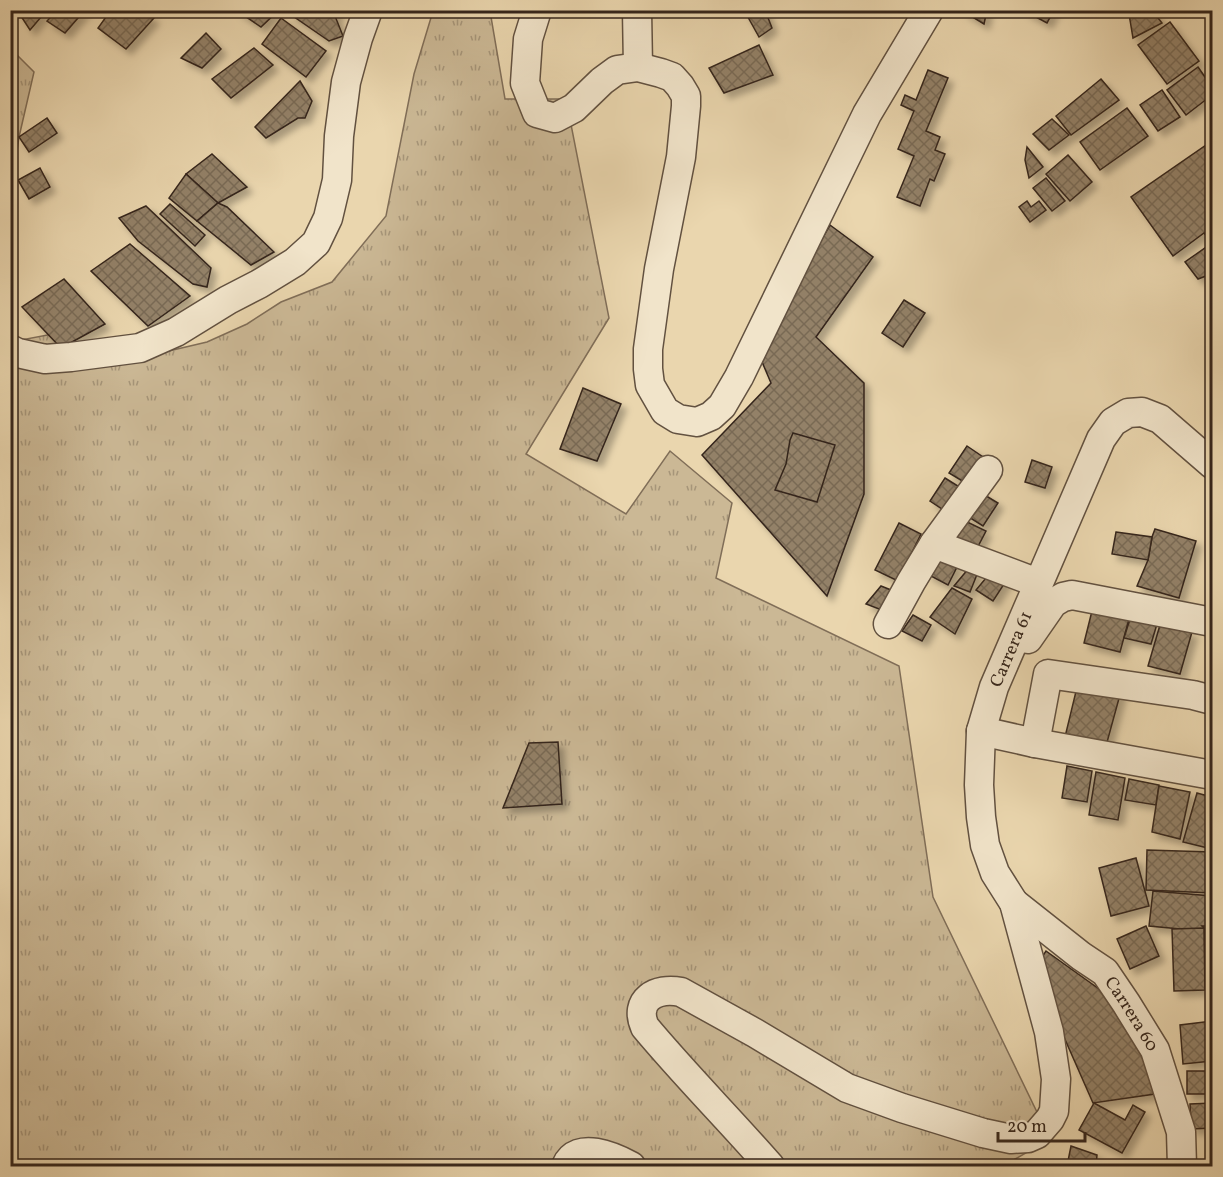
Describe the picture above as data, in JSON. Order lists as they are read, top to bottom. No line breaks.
{"streets":{"street":["Carrera 61","Carrera 60"]},"crossings":[["Carrera 61","Carrera 60"]],"scale_bar":"20 m"}
